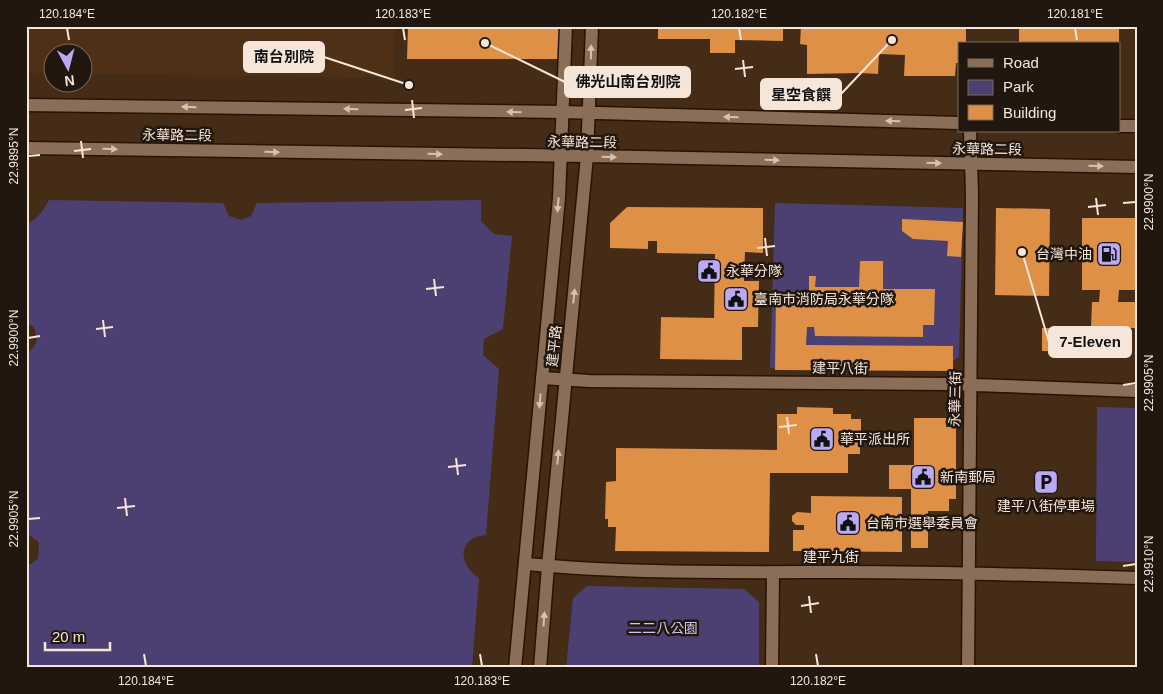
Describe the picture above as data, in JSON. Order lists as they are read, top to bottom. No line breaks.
{"streets":{"street":["永華路二段","建平路","建平八街","永華三街","建平九街"]},"crossings":[["永華路二段","建平路"],["永華路二段","永華三街"],["建平路","建平八街"],["建平路","建平九街"],["建平八街","永華三街"],["永華三街","建平九街"]],"parks":["二二八公園"],"places":{"other":["星空食饌","佛光山南台別院","南台別院","7-Eleven"],"fuel station":["台灣中油"],"public building":["永華分隊","臺南市消防局永華分隊","華平派出所","新南郵局","台南市選舉委員會"],"parking":["建平八街停車場"]},"legend":["Road","Park","Building"],"scale_bar":"20 m","north":"bottom","coordinates":["120.184°E","120.183°E","120.182°E","120.181°E","22.9895°N","22.9900°N","22.9905°N","22.9910°N"]}
